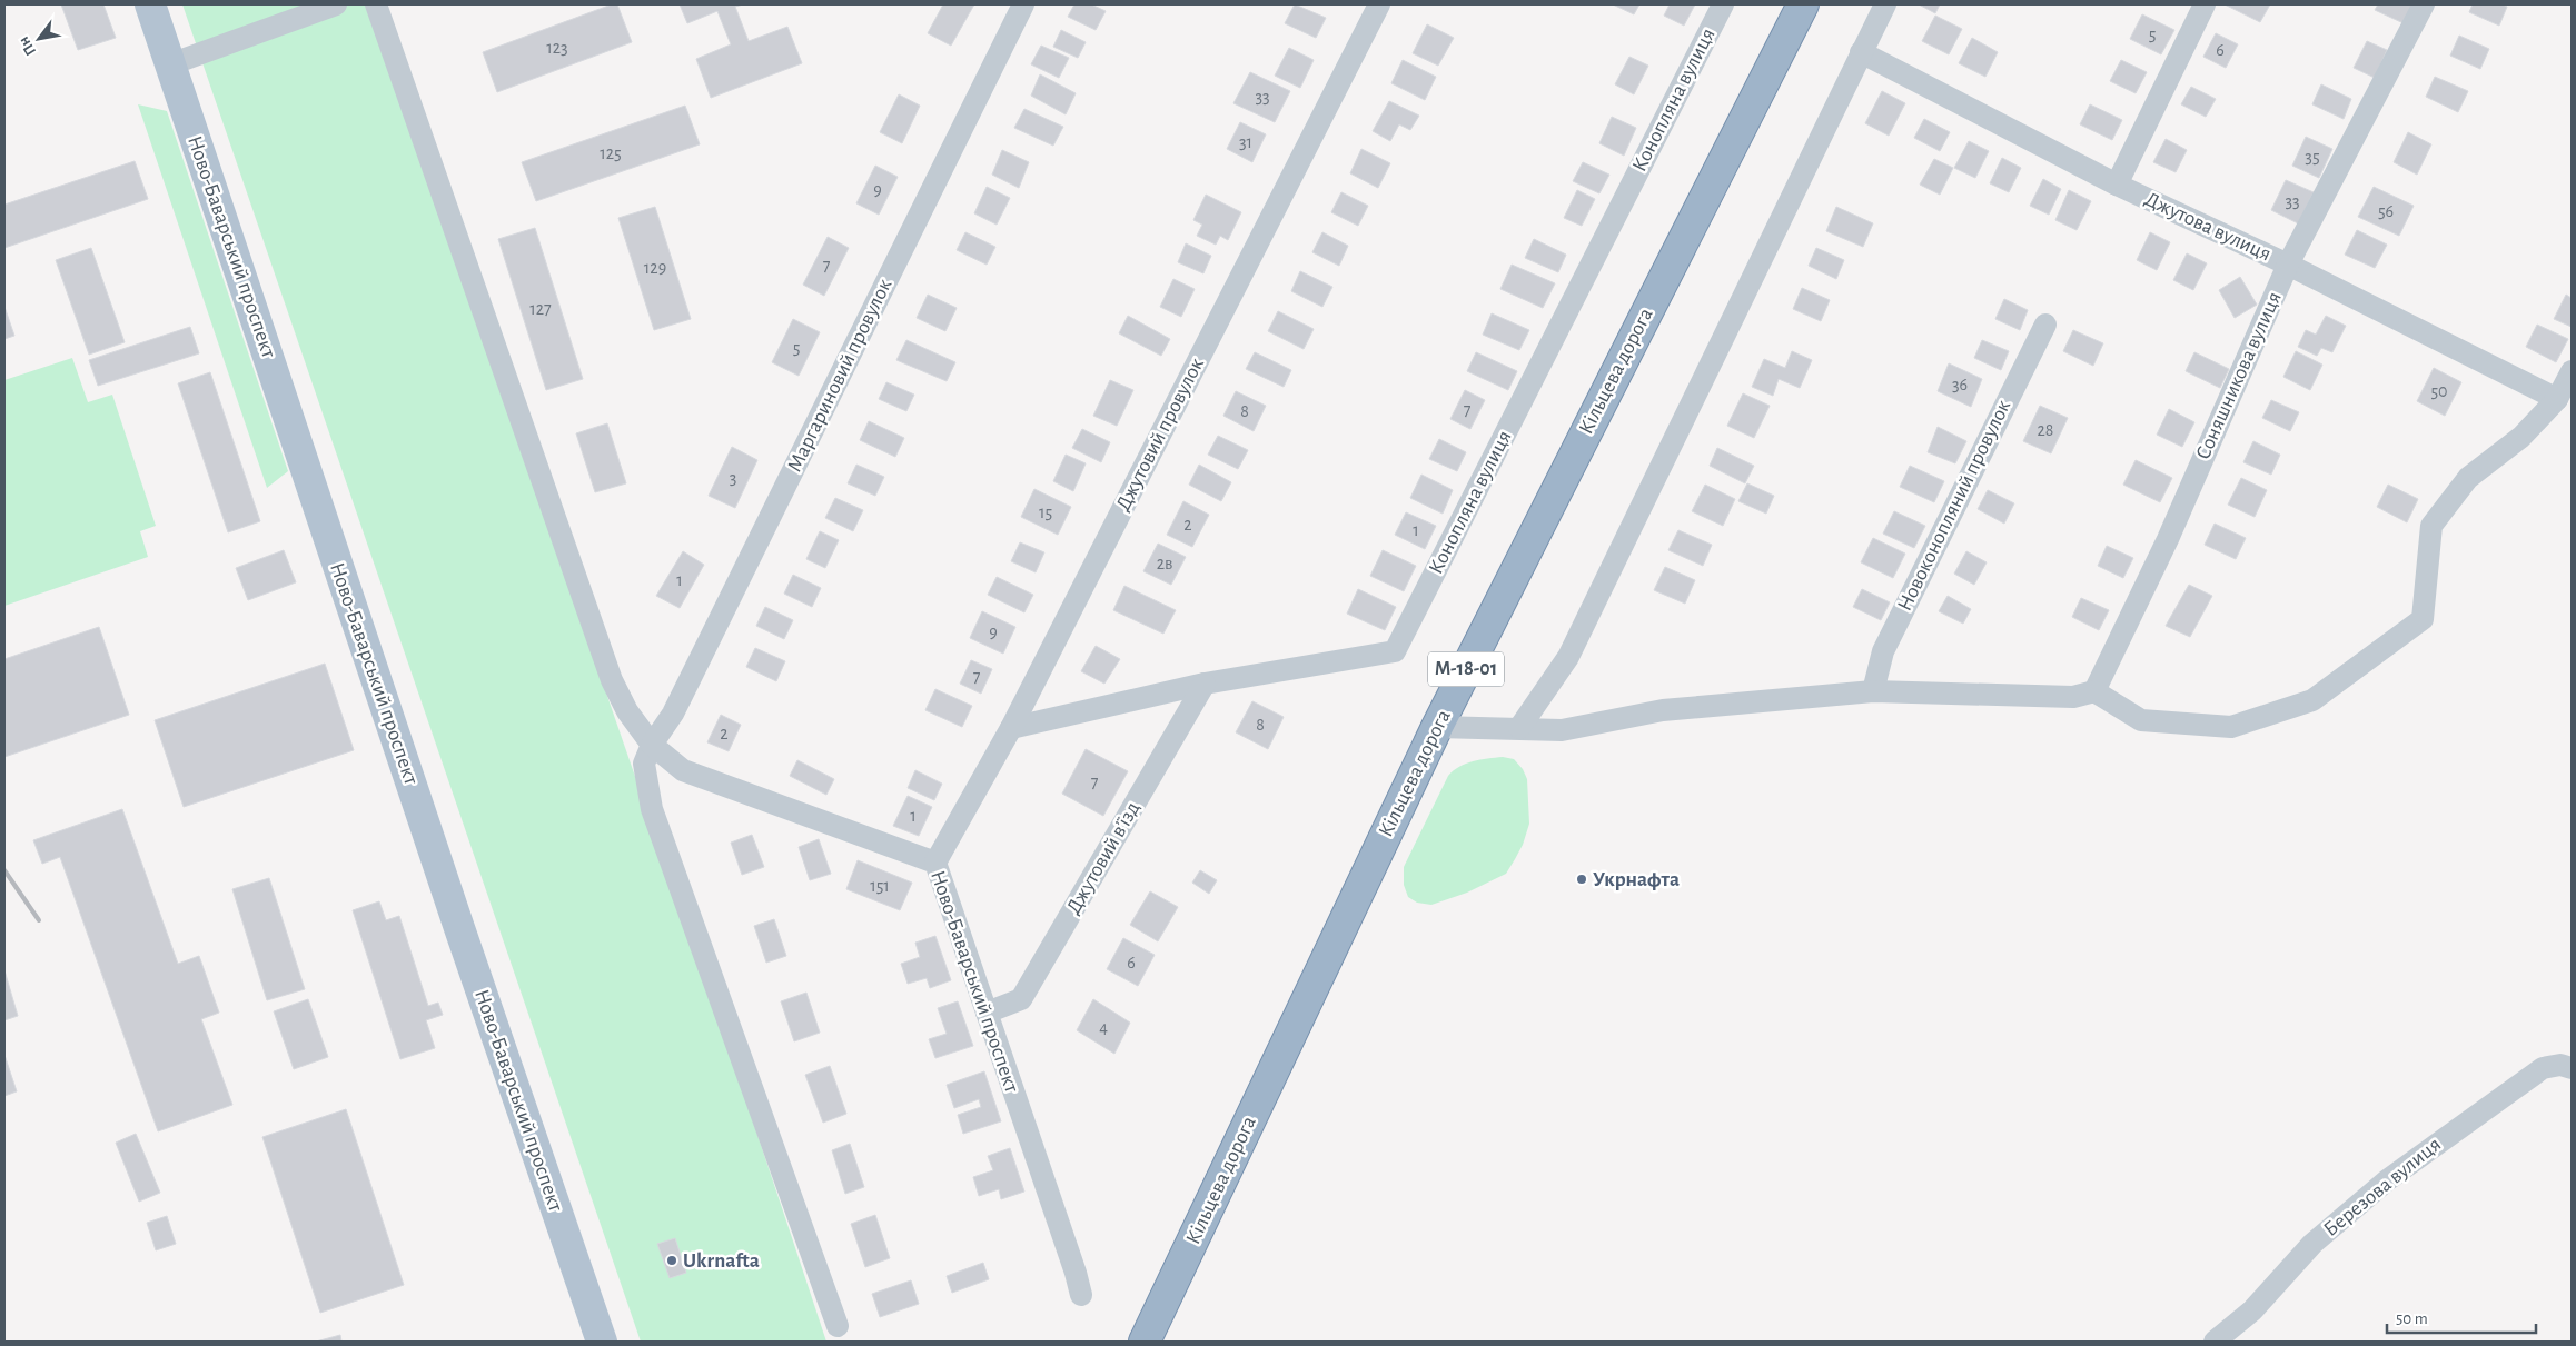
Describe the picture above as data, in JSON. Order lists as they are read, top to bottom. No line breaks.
{"streets":{"highway":["Кільцева дорога","М-18-01"],"main road":["Ново-Баварський проспект"],"street":["Конопляна вулиця","Джутова вулиця","Маргариновий провулок","Соняшникова вулиця","Джутовий провулок","Новоконопляний провулок","Джутовий в’їзд","Березова вулиця"]},"crossings":[["Конопляна вулиця","Джутовий провулок"],["Конопляна вулиця","Джутовий в’їзд"],["Джутова вулиця","Соняшникова вулиця"],["Ново-Баварський проспект","Маргариновий провулок"],["Ново-Баварський проспект","Джутовий провулок"],["Ново-Баварський проспект","Джутовий в’їзд"]],"places":["Укрнафта","Ukrnafta"],"house_numbers":["5","123","6","33","31","125","35","9","33","56","7","129","127","5","36","50","7","8","28","3","15","2","1","2в","1","9","7","8","2","7","1","151","6","4"],"scale_bar":"50 m","north":"bottom left"}
